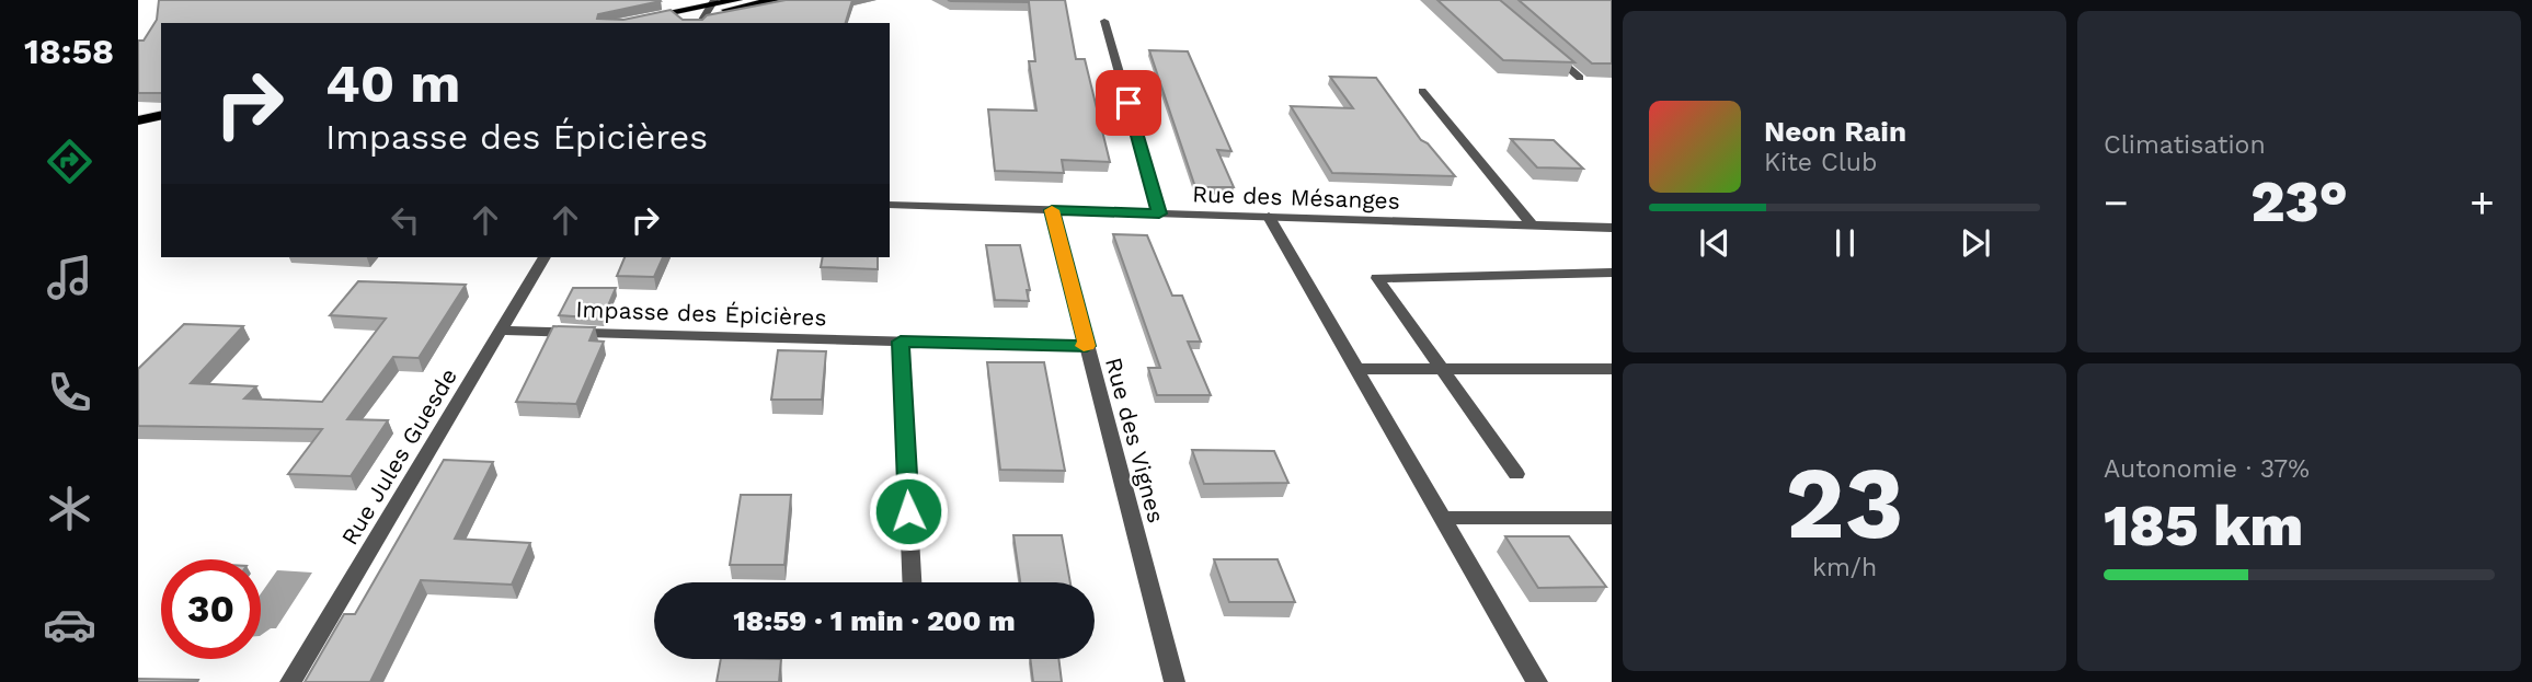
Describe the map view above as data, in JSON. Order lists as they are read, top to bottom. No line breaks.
{"streets":{"street":["Rue des Mésanges","Impasse des Épicières","Rue des Vignes","Rue Jules Guesde"]},"crossings":[["Rue des Mésanges","Rue des Vignes"],["Impasse des Épicières","Rue des Vignes"],["Impasse des Épicières","Rue Jules Guesde"]],"page":{"tabs":"18:58","tile":["Climatisation",["23","km/h"],["Autonomie · 37%","185 km"]],"turn":["40 m","Impasse des Épicières"],"song":["Neon Rain","Kite Club"],"heat":["−","23°","+"],"limit":"30","trip":"18:59 · 1 min · 200 m"}}
